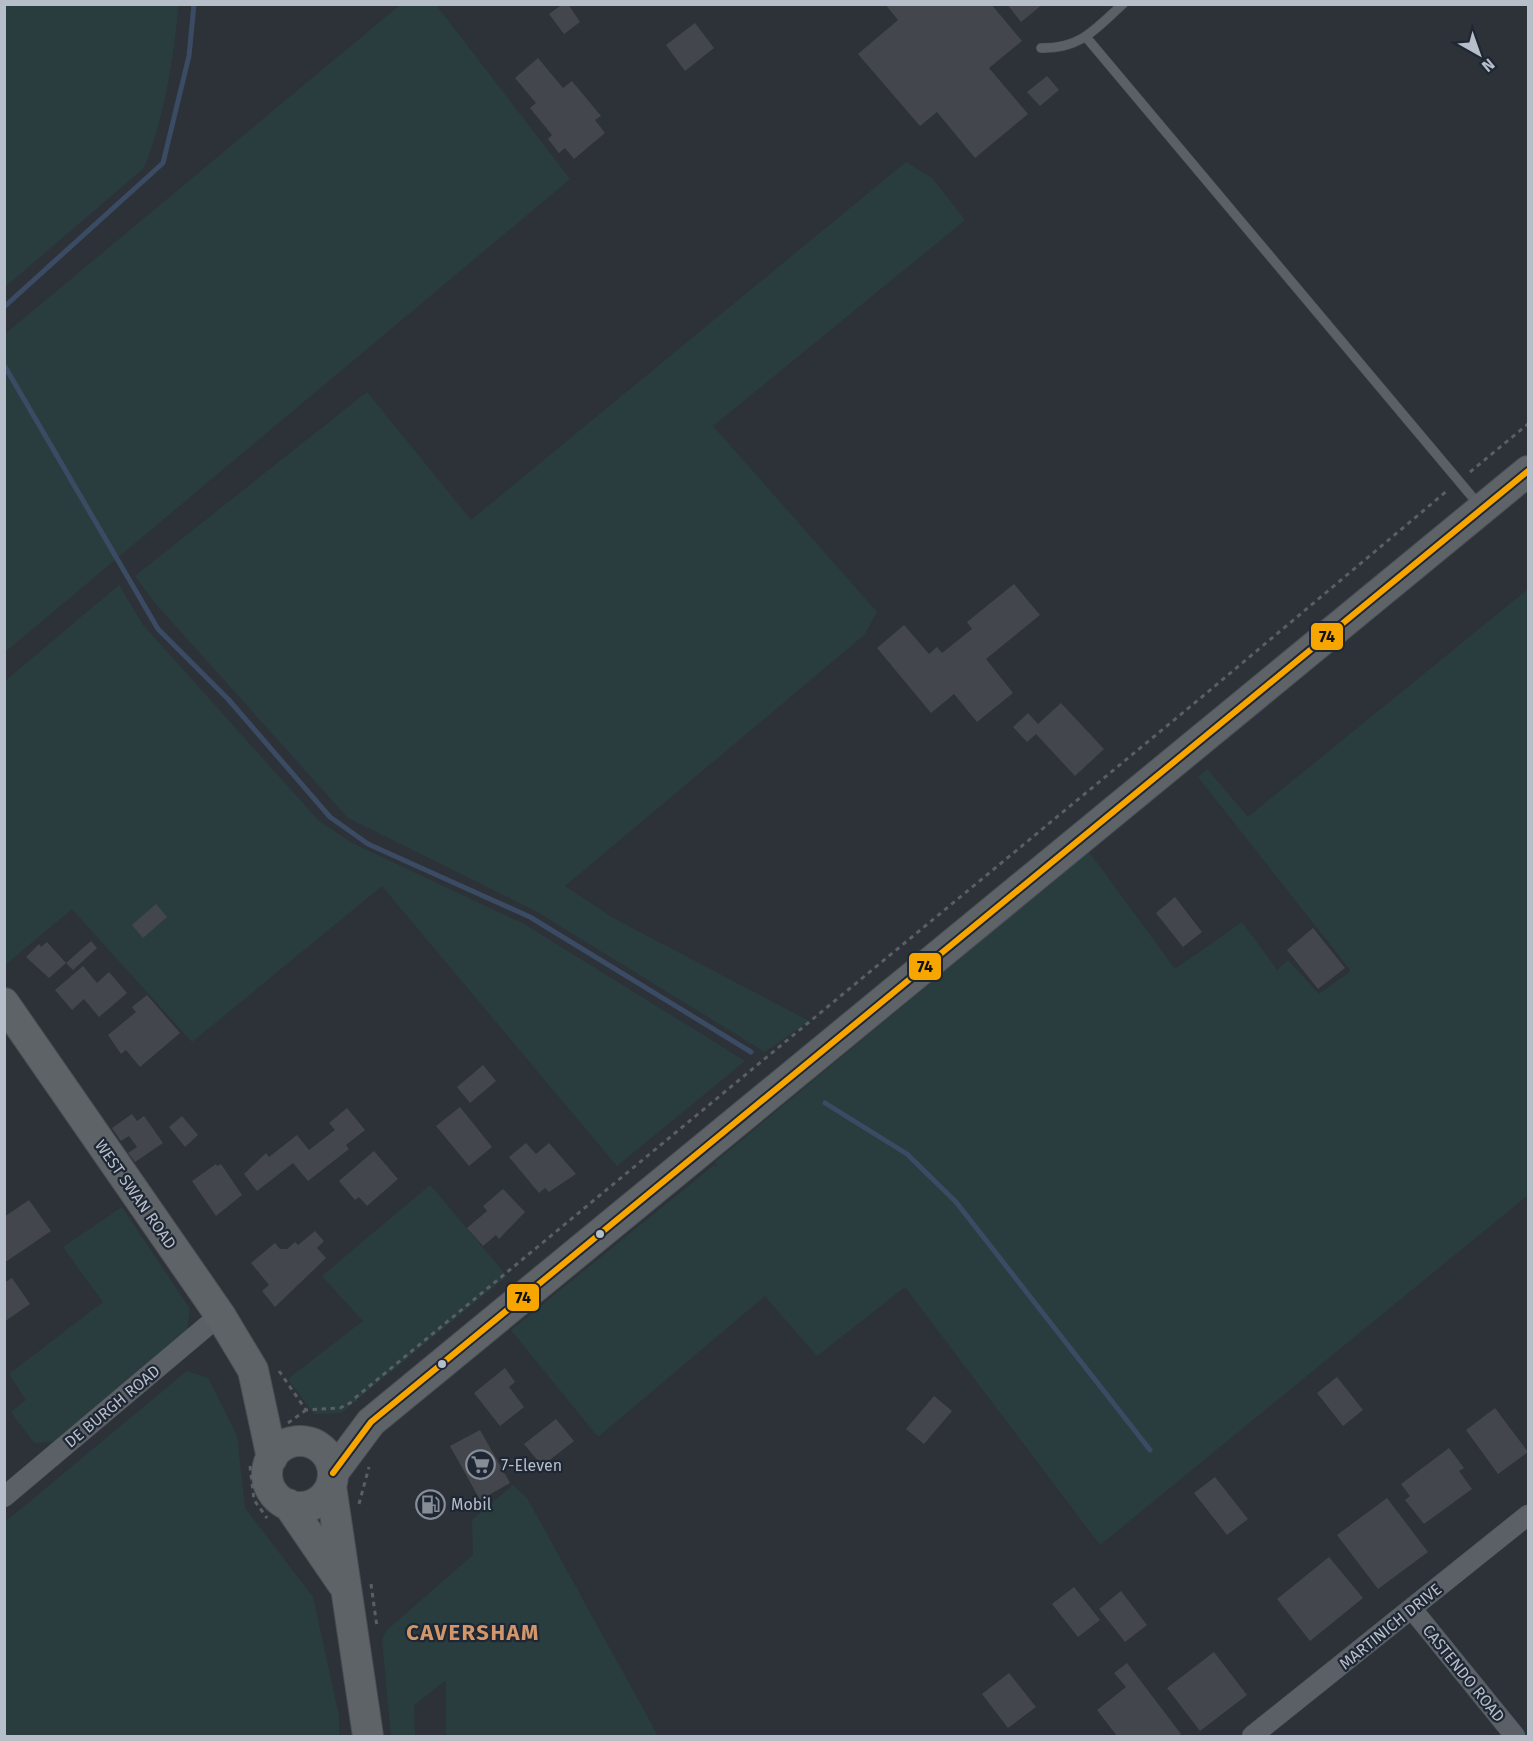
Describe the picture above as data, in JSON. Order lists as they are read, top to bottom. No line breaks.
{"streets":{"main road":["WEST SWAN ROAD"],"street":["DE BURGH ROAD","MARTINICH DRIVE","CASTENDO ROAD"]},"crossings":[["WEST SWAN ROAD","DE BURGH ROAD"],["MARTINICH DRIVE","CASTENDO ROAD"]],"districts":["CAVERSHAM"],"places":{"supermarket":["7-Eleven"],"fuel station":["Mobil"]},"lines":["transit line 74"],"north":"bottom right"}
